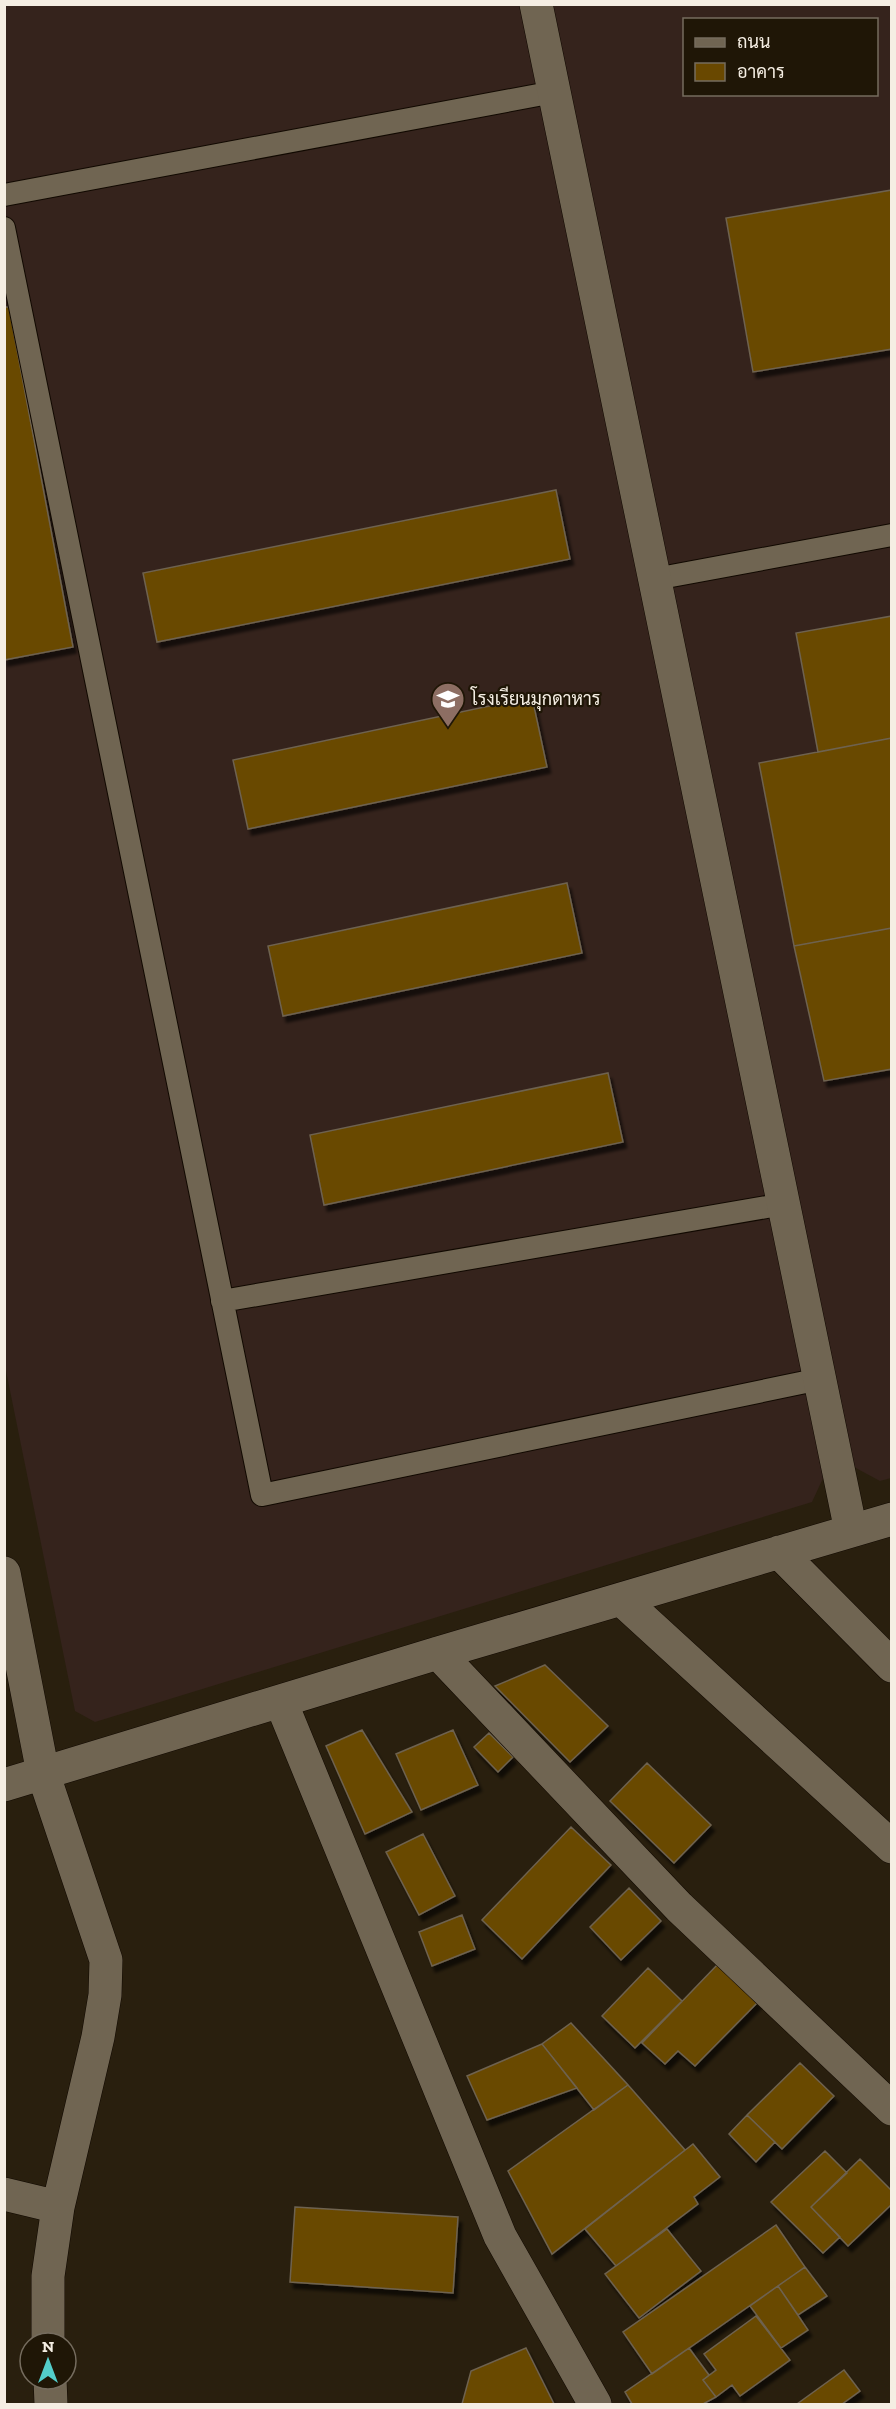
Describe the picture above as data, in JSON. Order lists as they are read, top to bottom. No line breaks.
{"places":{"school or university":["โรงเรียนมุกดาหาร"]},"legend":["ถนน","อาคาร"],"north":"top"}
